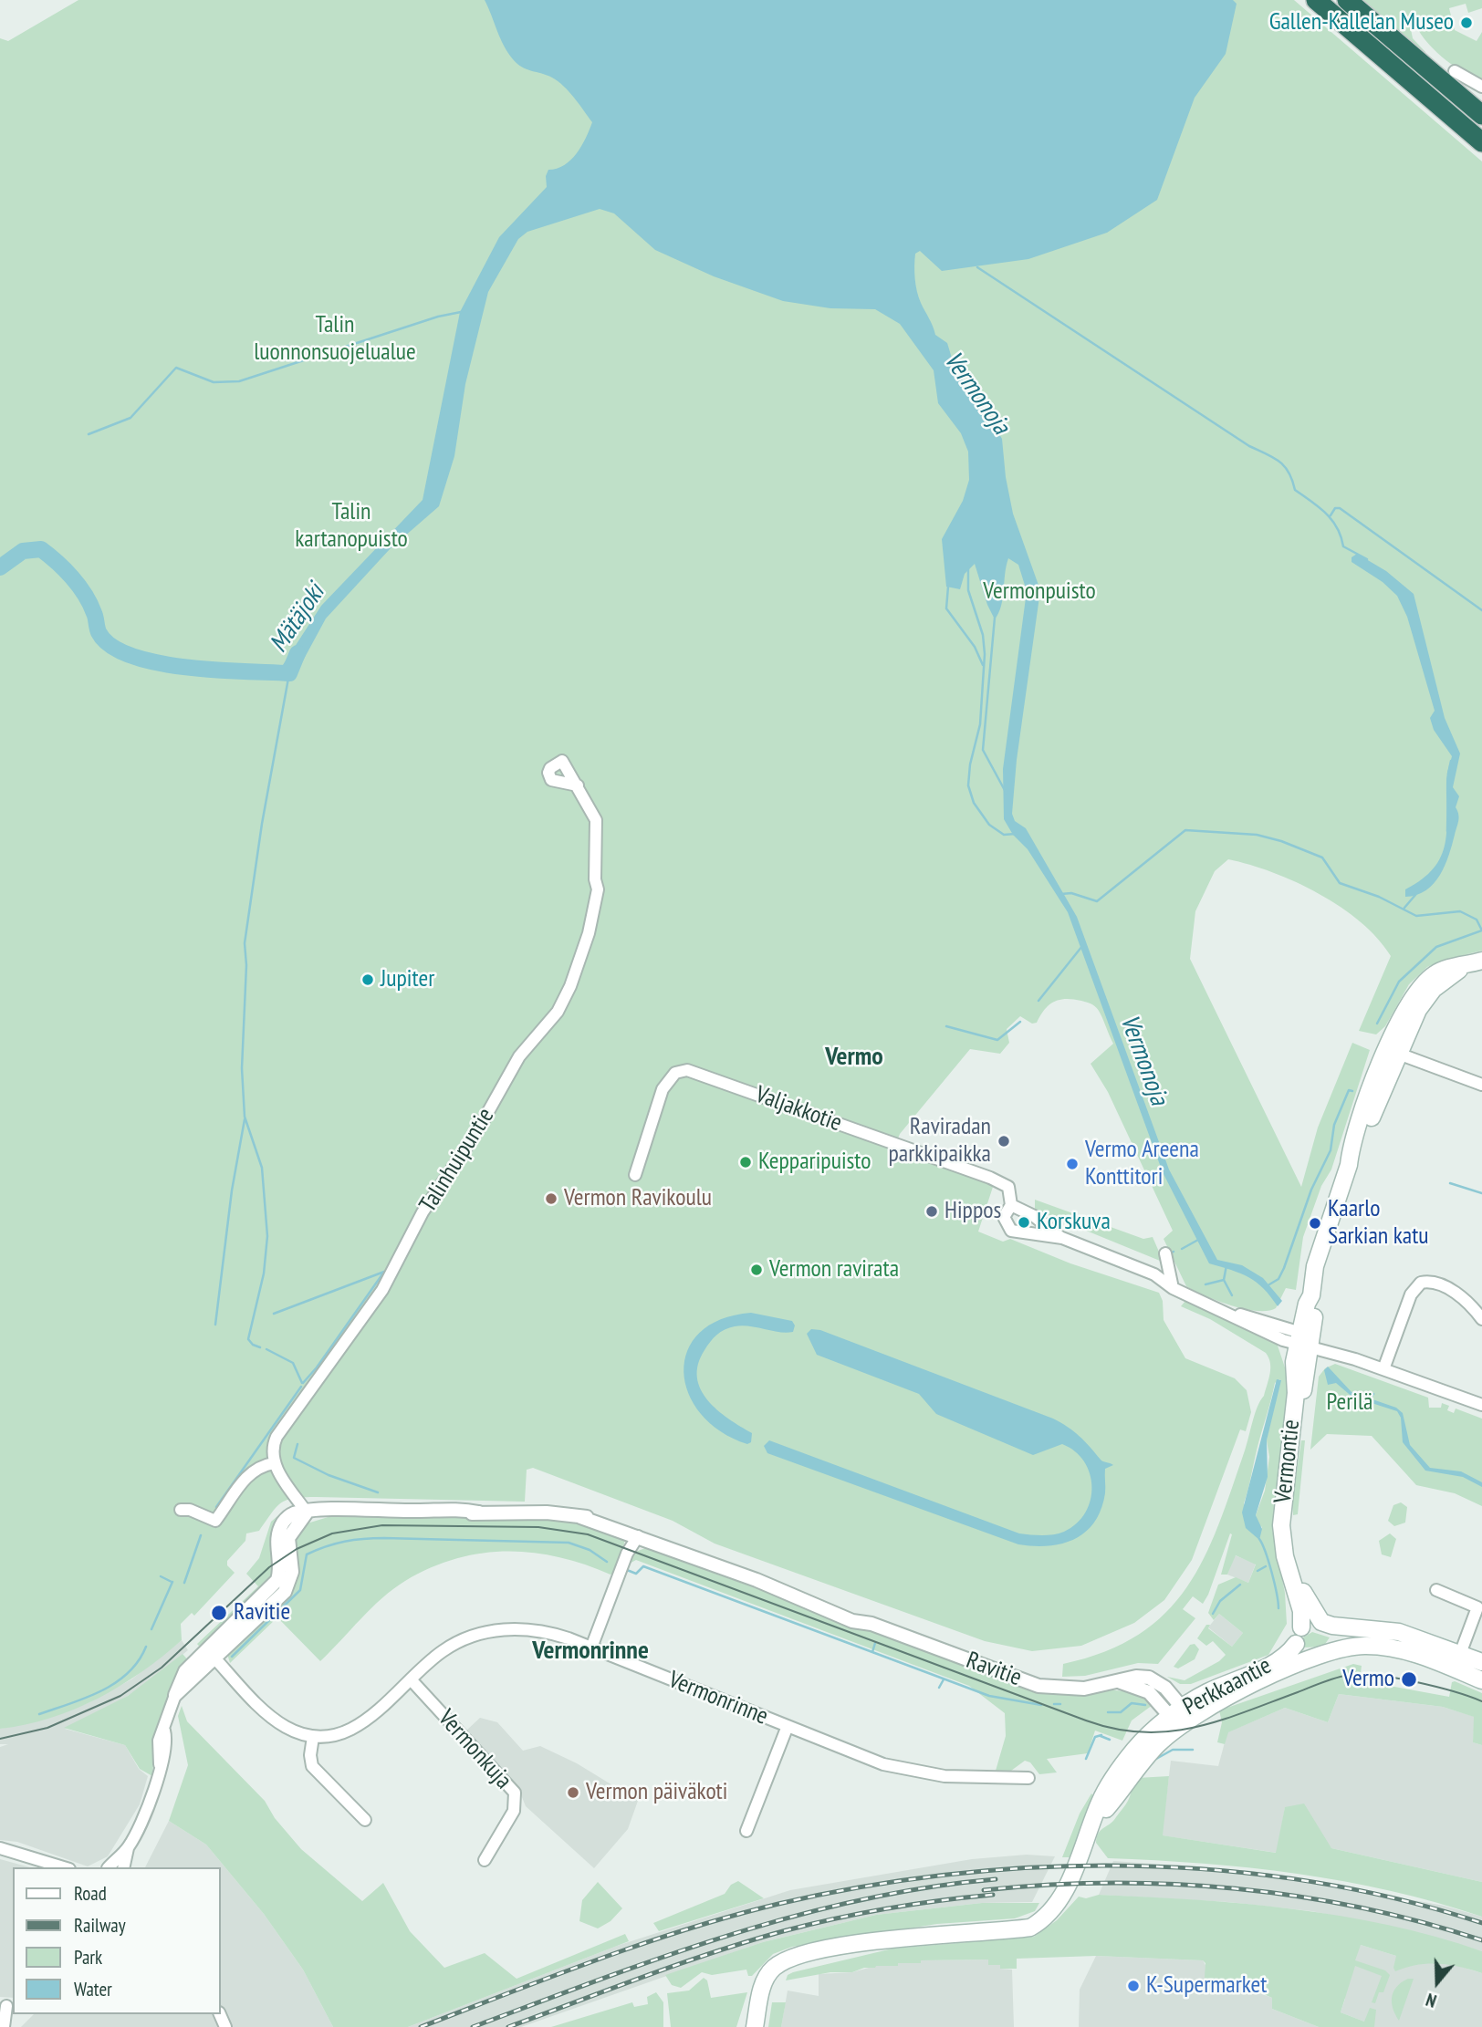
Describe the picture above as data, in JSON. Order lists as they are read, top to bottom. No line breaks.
{"streets":{"main road":["Vermontie","Perkkaantie"],"street":["Valjakkotie","Talinhuipuntie","Ravitie","Vermonrinne","Vermonkuja"]},"crossings":[["Valjakkotie","Vermontie"],["Vermontie","Perkkaantie"],["Ravitie","Perkkaantie"],["Ravitie","Vermonrinne"],["Vermonrinne","Vermonkuja"]],"districts":["Vermo","Vermonrinne"],"water":["Vermonoja","Mätäjoki"],"parks":["Talin luonnonsuojelualue","Talin kartanopuisto","Vermonpuisto","Perilä"],"places":["Gallen-Kallelan Museo","Jupiter","Raviradan parkkipaikka","Kepparipuisto","Vermo Areena Konttitori","Vermon Ravikoulu","Hippos","Korskuva","Kaarlo Sarkian katu","Vermon ravirata","Ravitie","Vermo","Vermon päiväkoti","K-Supermarket"],"legend":["Road","Railway","Park","Water"],"north":"bottom"}
